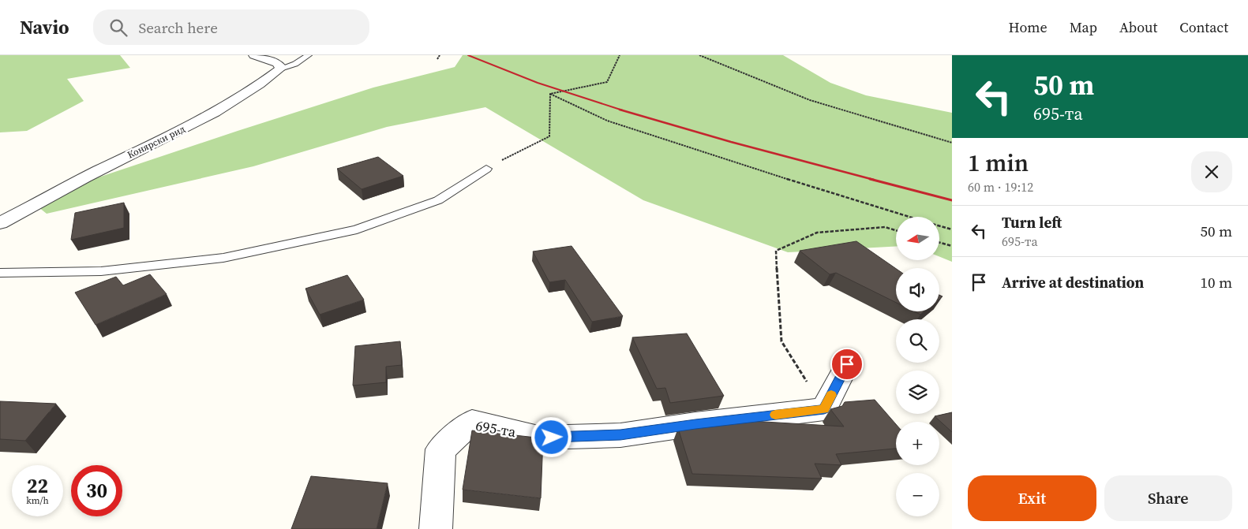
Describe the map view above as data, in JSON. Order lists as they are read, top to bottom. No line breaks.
{"streets":{"street":["Конярски рид","695-та"]},"north":"left","page":{"header":"Navio","search":"Search here","nav":["Home","Map","About","Contact"],"turn":["50 m","695-та"],"heading":["1 min","60 m · 19:12"],"list":[{"name":"Turn left","note":"695-та","value":"50 m"},{"name":"Arrive at destination","value":"10 m"}],"map_buttons":["+","−"],"speed":"22 km/h","limit":"30","buttons":["Exit","Share"]}}
